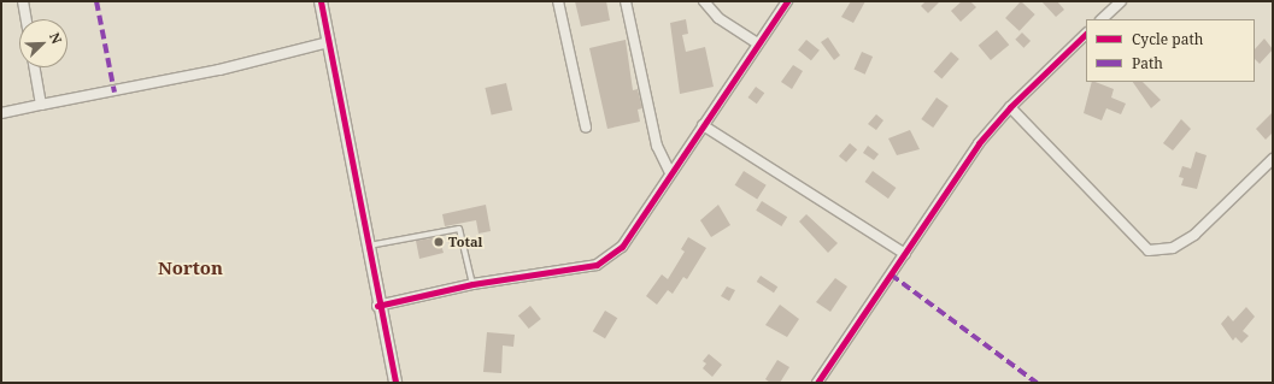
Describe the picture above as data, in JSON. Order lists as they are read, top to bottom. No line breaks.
{"districts":["Norton"],"places":["Total"],"legend":["Cycle path","Path"],"north":"top right"}
